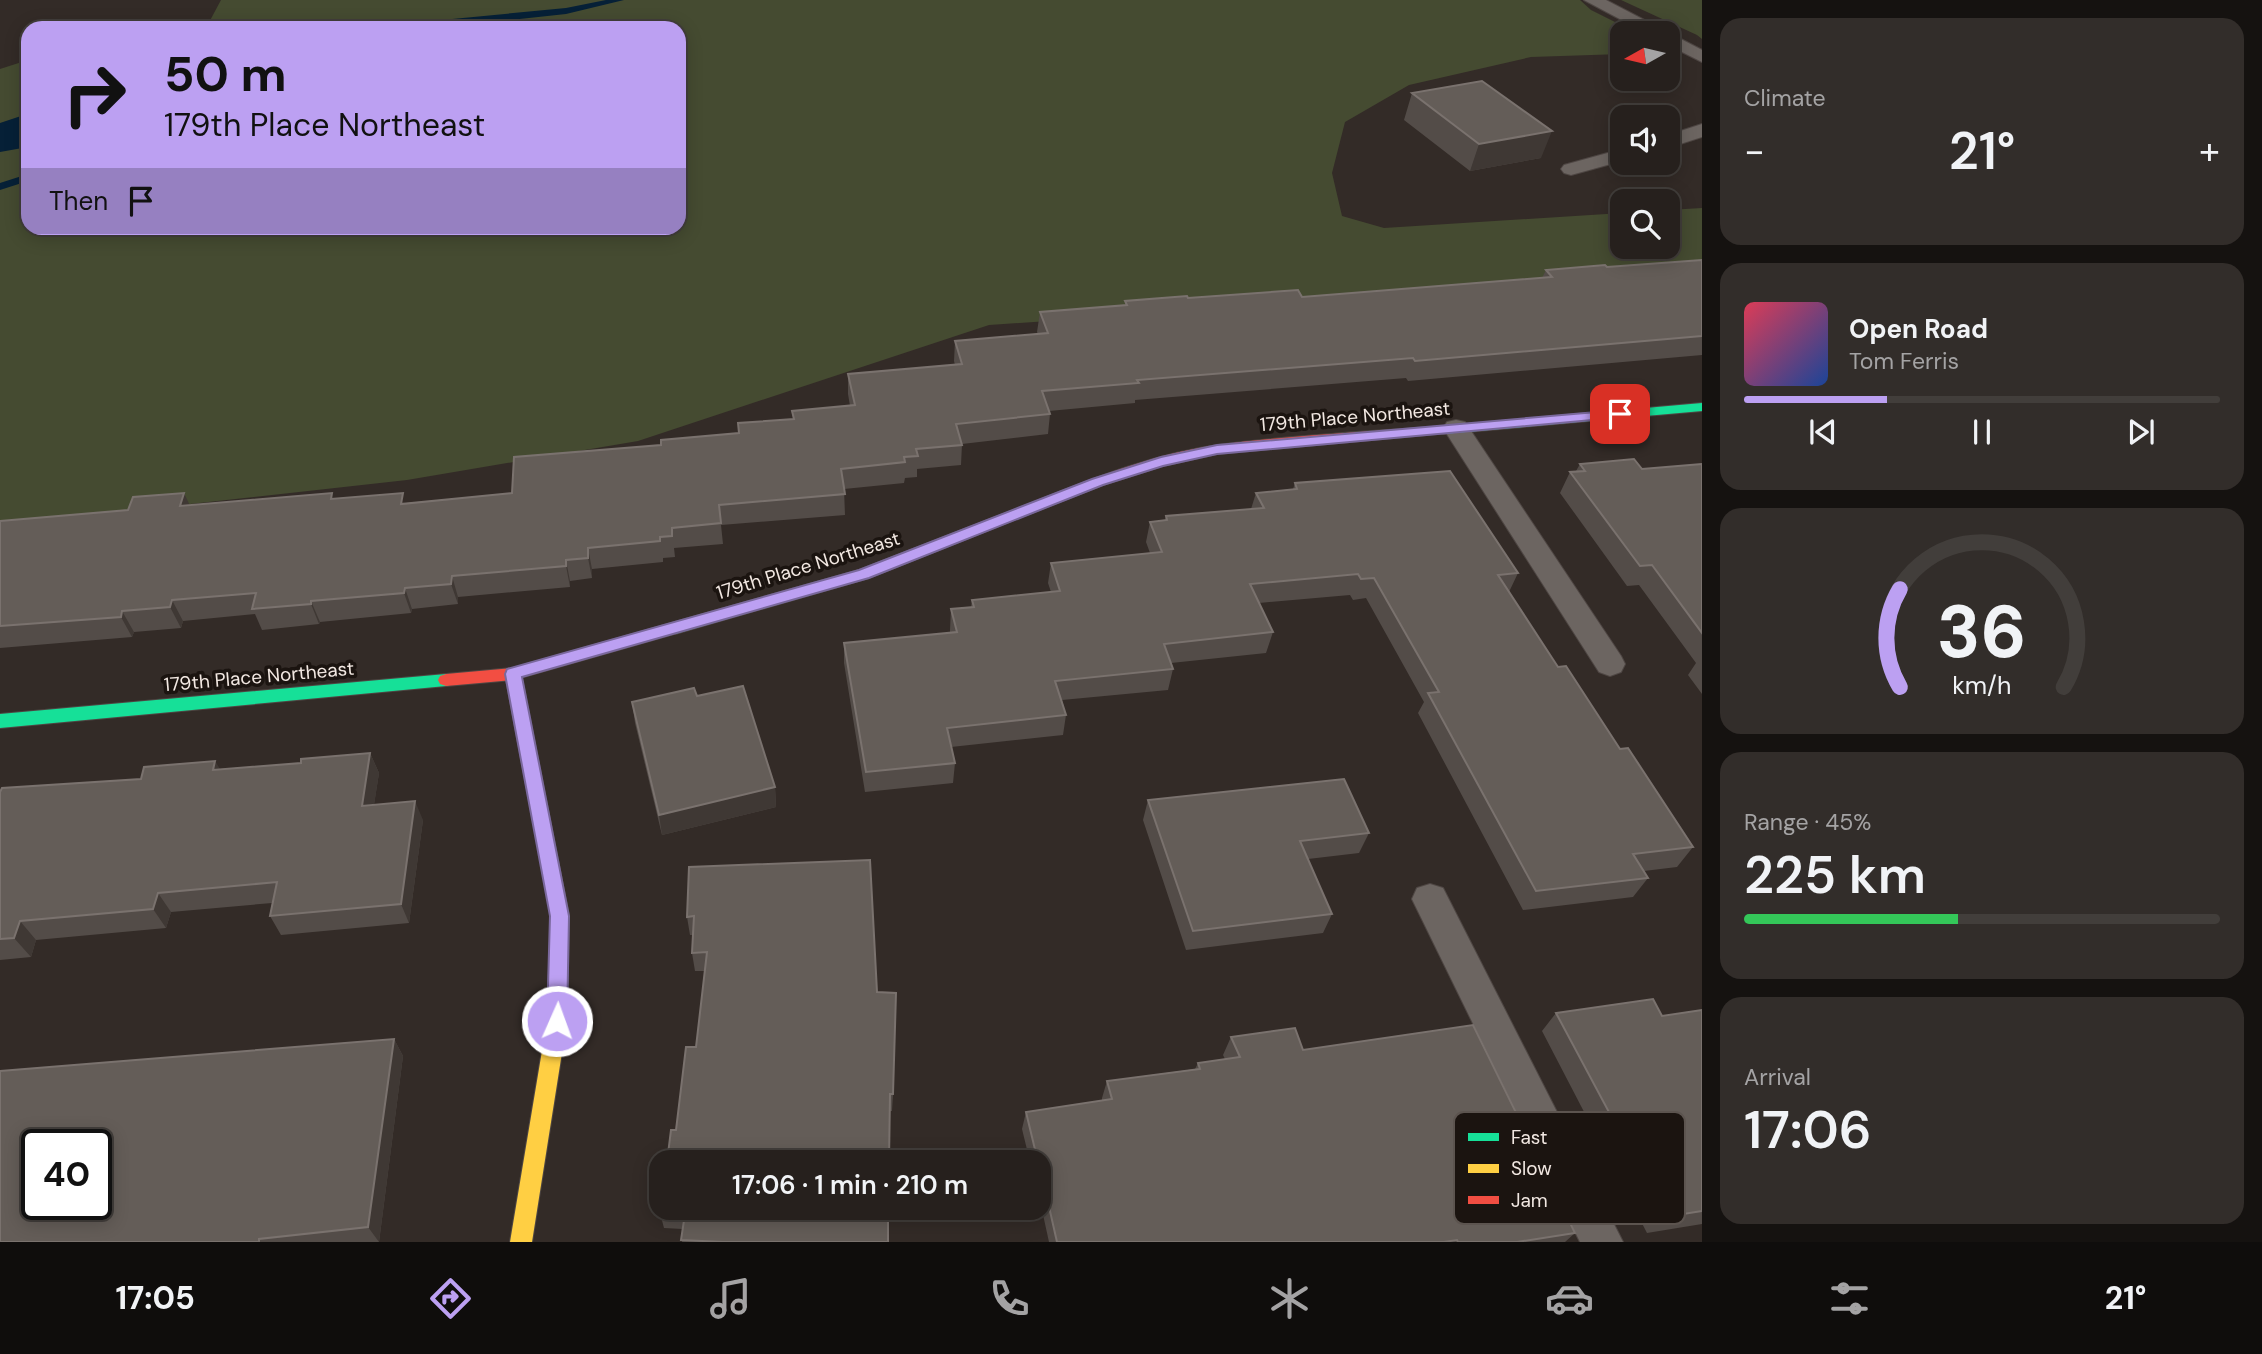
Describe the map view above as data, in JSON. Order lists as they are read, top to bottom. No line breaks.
{"streets":{"street":["179th Place Northeast"]},"legend":["Fast","Slow","Jam"],"north":"left","page":{"tile":["Climate",["Range · 45%","225 km"],["Arrival","17:06"]],"turn":["50 m","179th Place Northeast"],"heat":["−","21°","+"],"then":"Then","song":["Open Road","Tom Ferris"],"limit":"40","trip":"17:06 · 1 min · 210 m","tabs":["17:05","21°"],"gauge":["36","km/h"]}}
